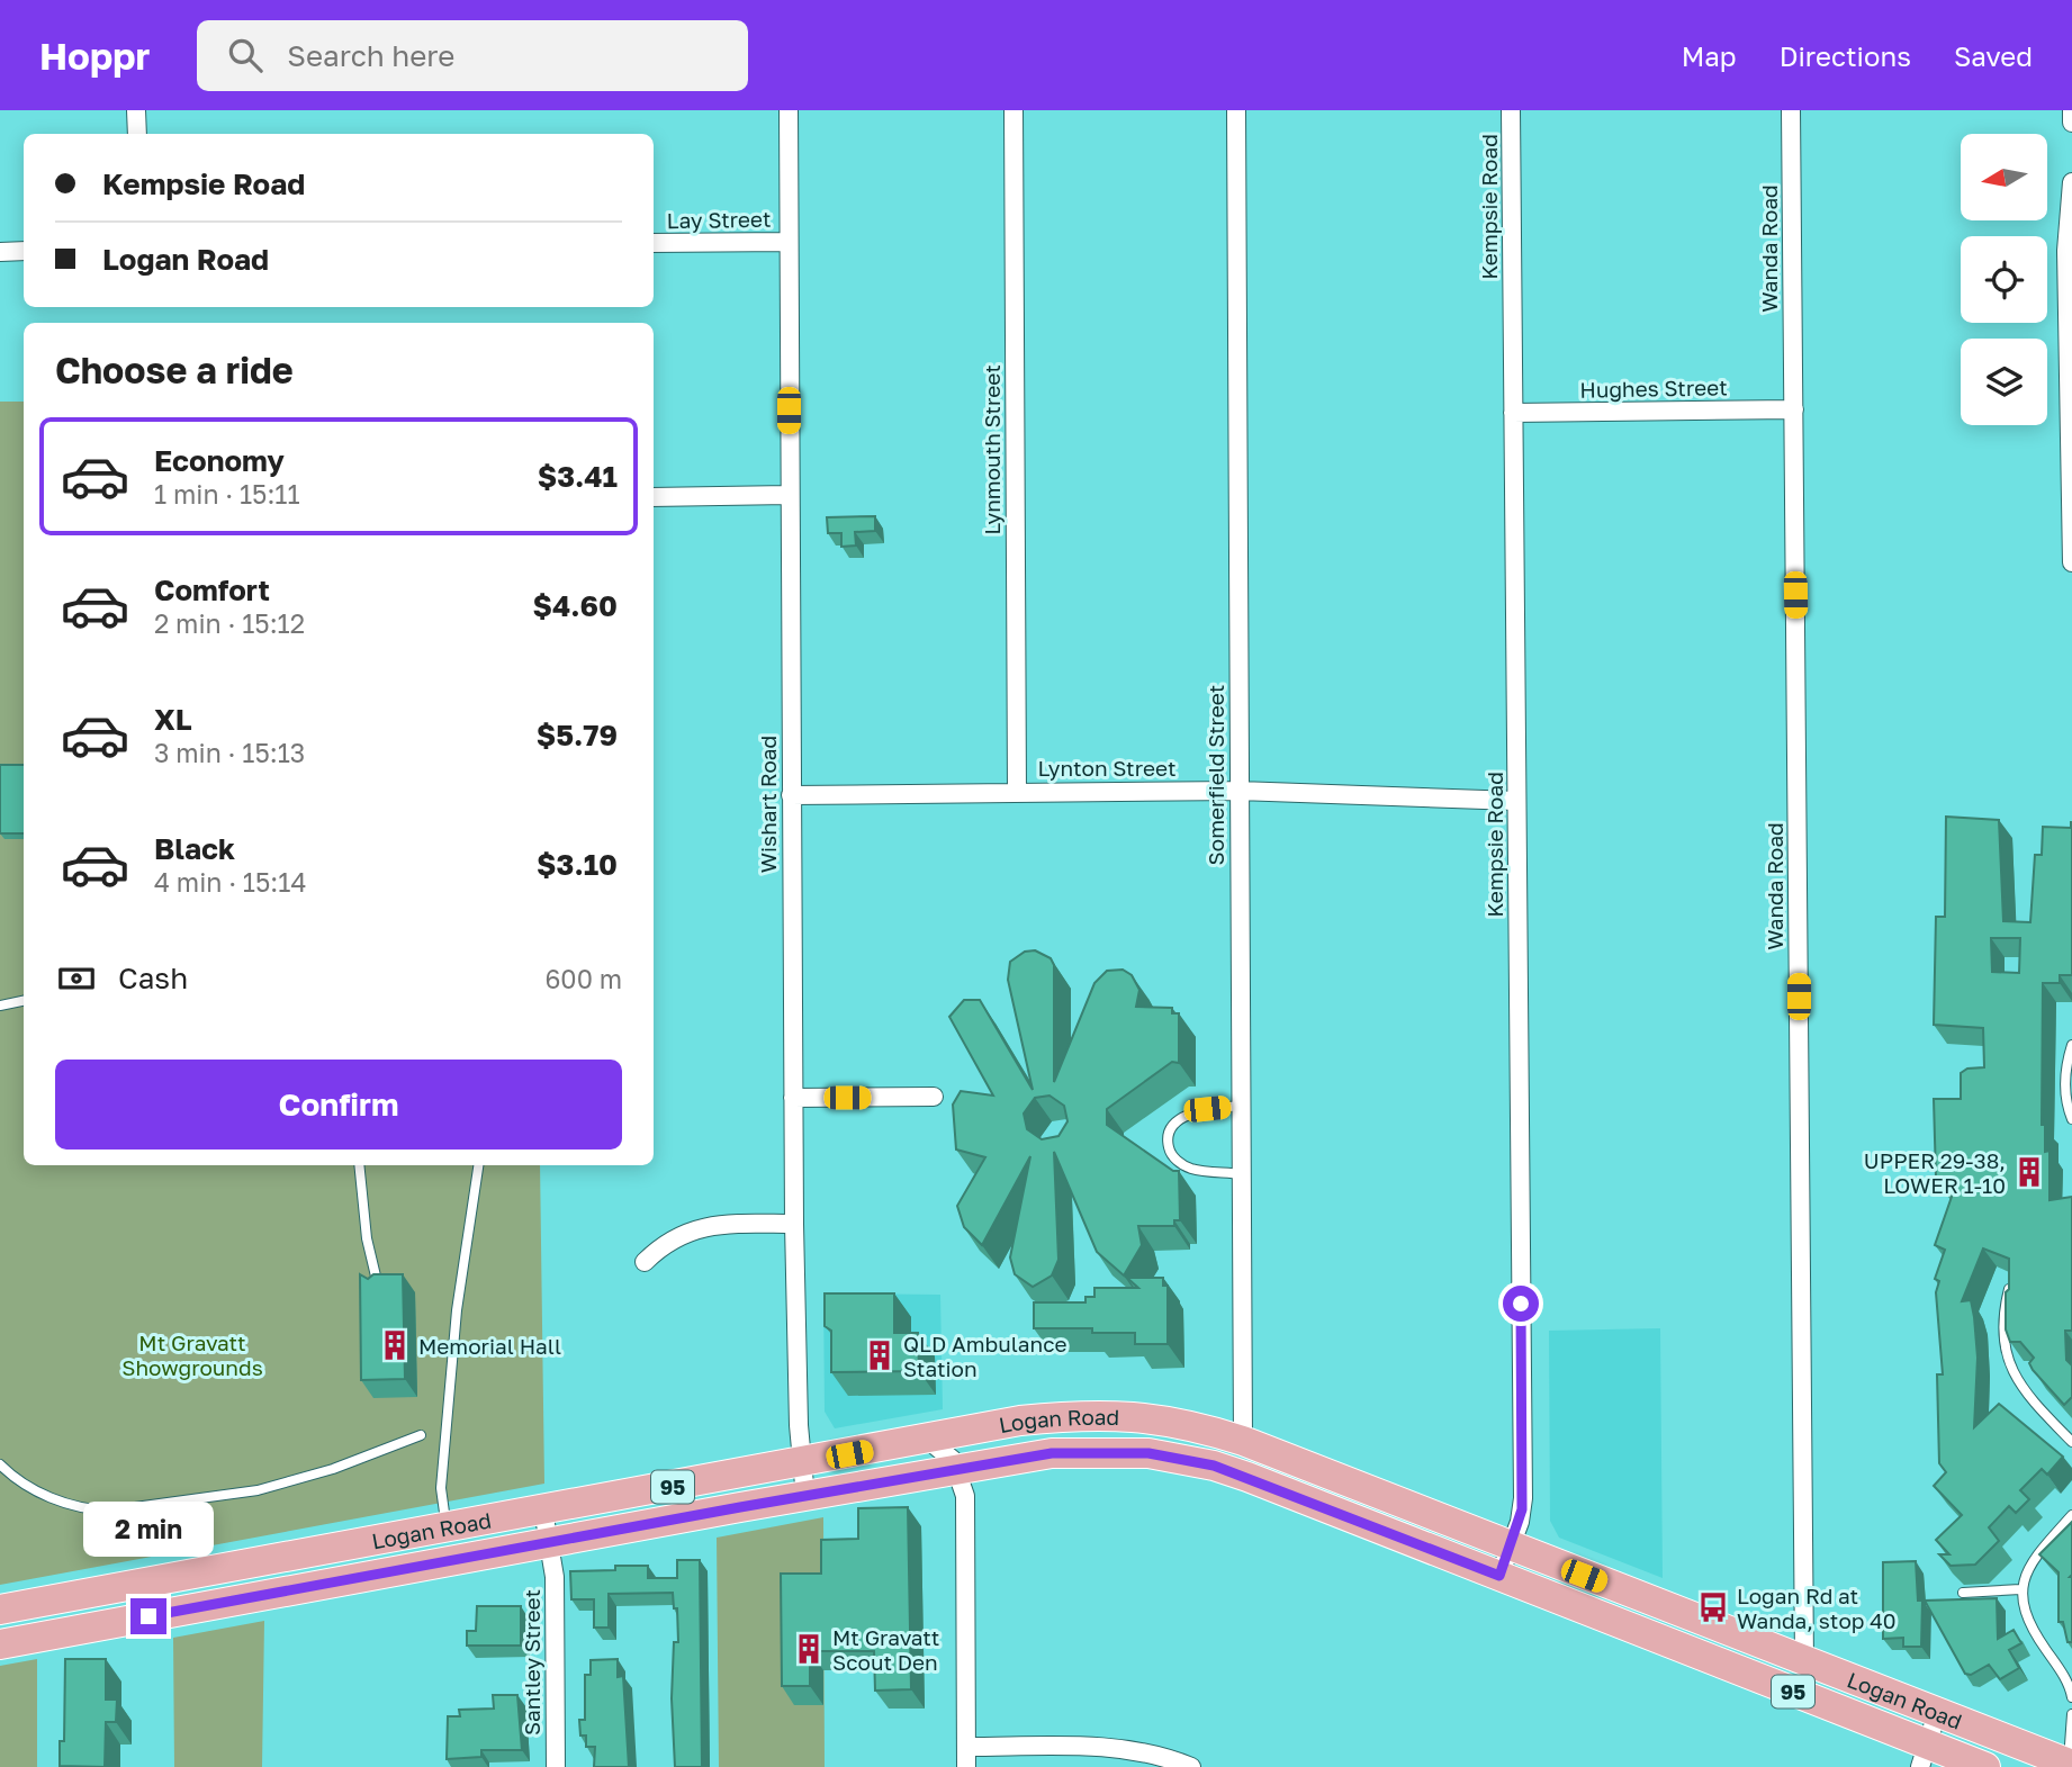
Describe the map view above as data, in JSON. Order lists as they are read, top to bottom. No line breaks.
{"streets":{"main road":["Logan Road","95"],"street":["Kempsie Road","Lay Street","Wanda Road","Hughes Street","Lynmouth Street","Lynton Street","Somerfield Street","Wishart Road","Santley Street"]},"crossings":[["Kempsie Road","Hughes Street"],["Kempsie Road","Lynton Street"],["Kempsie Road","Logan Road"],["Lay Street","Wishart Road"],["Wanda Road","Hughes Street"],["Wanda Road","Logan Road"],["Lynmouth Street","Lynton Street"],["Lynton Street","Somerfield Street"],["Lynton Street","Wishart Road"],["Somerfield Street","Logan Road"],["Wishart Road","Logan Road"],["Logan Road","Santley Street"]],"parks":["Mt Gravatt Showgrounds"],"places":{"building":["UPPER 29-38, LOWER 1-10","Memorial Hall","QLD Ambulance Station","Mt Gravatt Scout Den"],"bus stop":["Logan Rd at Wanda, stop 40"]},"north":"left","page":{"header":"Hoppr","search":"Search here","nav":["Map","Directions","Saved"],"banner":["Kempsie Road","Logan Road"],"heading":"Choose a ride","list":[{"name":"Economy","note":"1 min · 15:11","value":"$3.41"},{"name":"Comfort","note":"2 min · 15:12","value":"$4.60"},{"name":"XL","note":"3 min · 15:13","value":"$5.79"},{"name":"Black","note":"4 min · 15:14","value":"$3.10"}],"pay":["Cash","600 m"],"buttons":"Confirm","bubble":"2 min"}}
